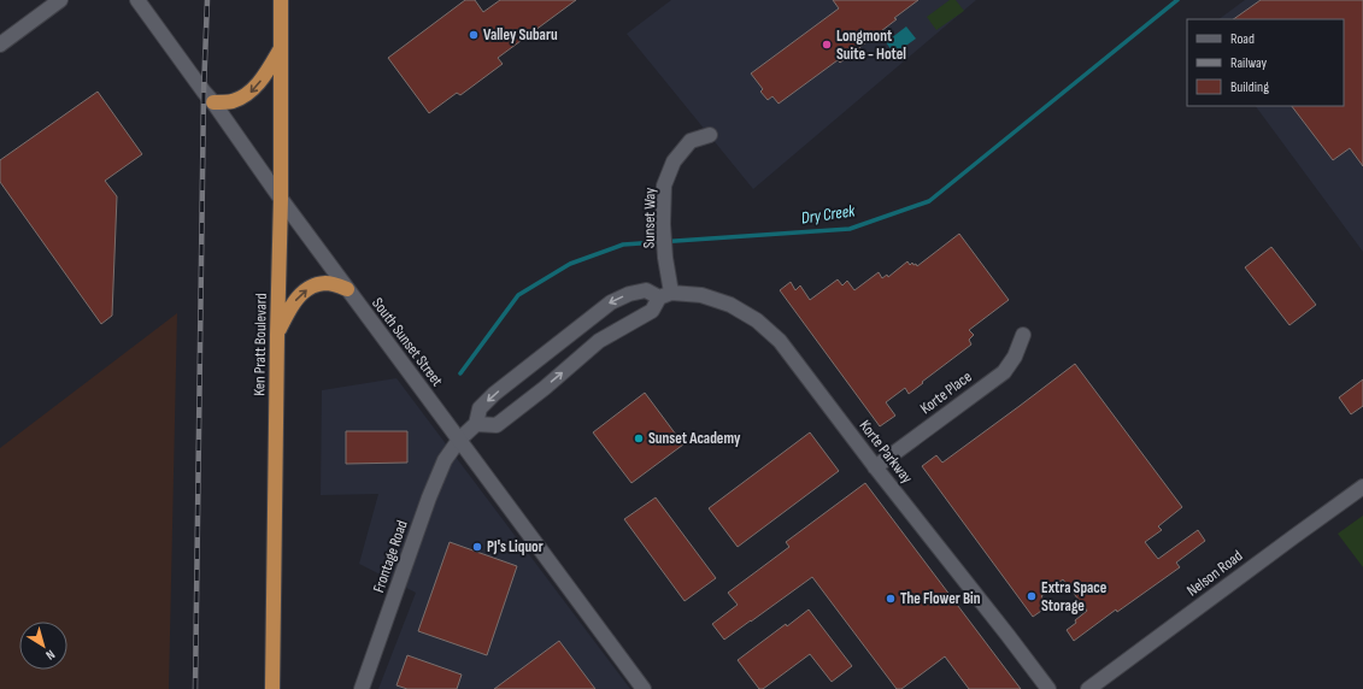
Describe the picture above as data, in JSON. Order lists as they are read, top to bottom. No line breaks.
{"streets":{"highway":["Ken Pratt Boulevard"],"street":["Sunset Way","South Sunset Street","Korte Place","Korte Parkway","Frontage Road","Nelson Road"]},"crossings":[["Sunset Way","Korte Parkway"],["South Sunset Street","Ken Pratt Boulevard"],["South Sunset Street","Korte Parkway"],["South Sunset Street","Frontage Road"],["Korte Place","Korte Parkway"],["Korte Parkway","Frontage Road"]],"water":["Dry Creek"],"places":["Valley Subaru","Longmont Suite - Hotel","Sunset Academy","PJ's Liquor","Extra Space Storage","The Flower Bin"],"legend":["Road","Railway","Building"],"north":"bottom right"}
